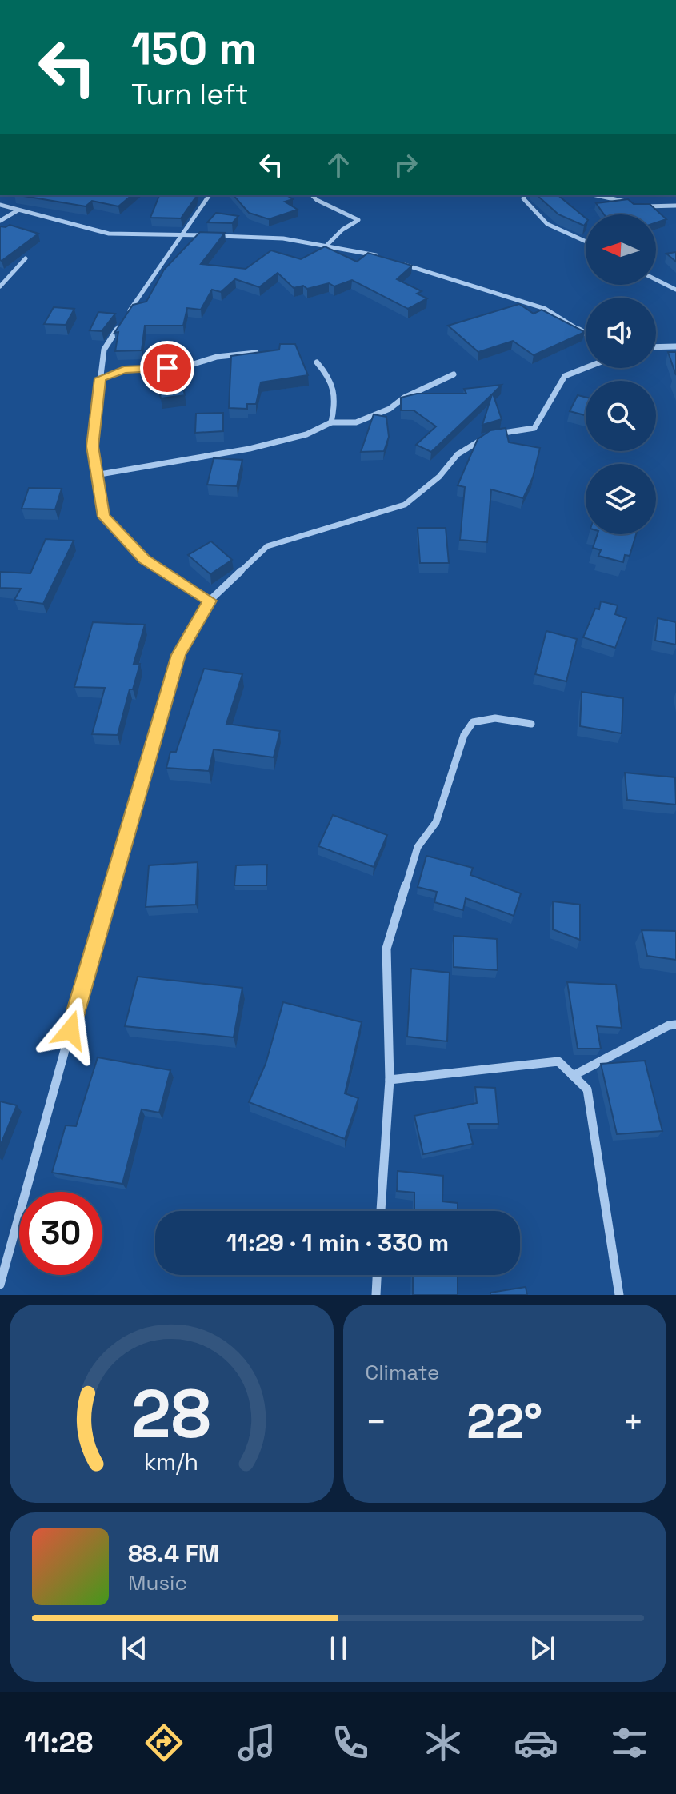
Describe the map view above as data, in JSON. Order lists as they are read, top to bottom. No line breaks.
{"north":"left","page":{"turn":["150 m","Turn left"],"limit":"30","trip":"11:29 · 1 min · 330 m","tile":"Climate","heat":["−","22°","+"],"song":["88.4 FM","Music"],"tabs":"11:28","gauge":["28","km/h"]}}
